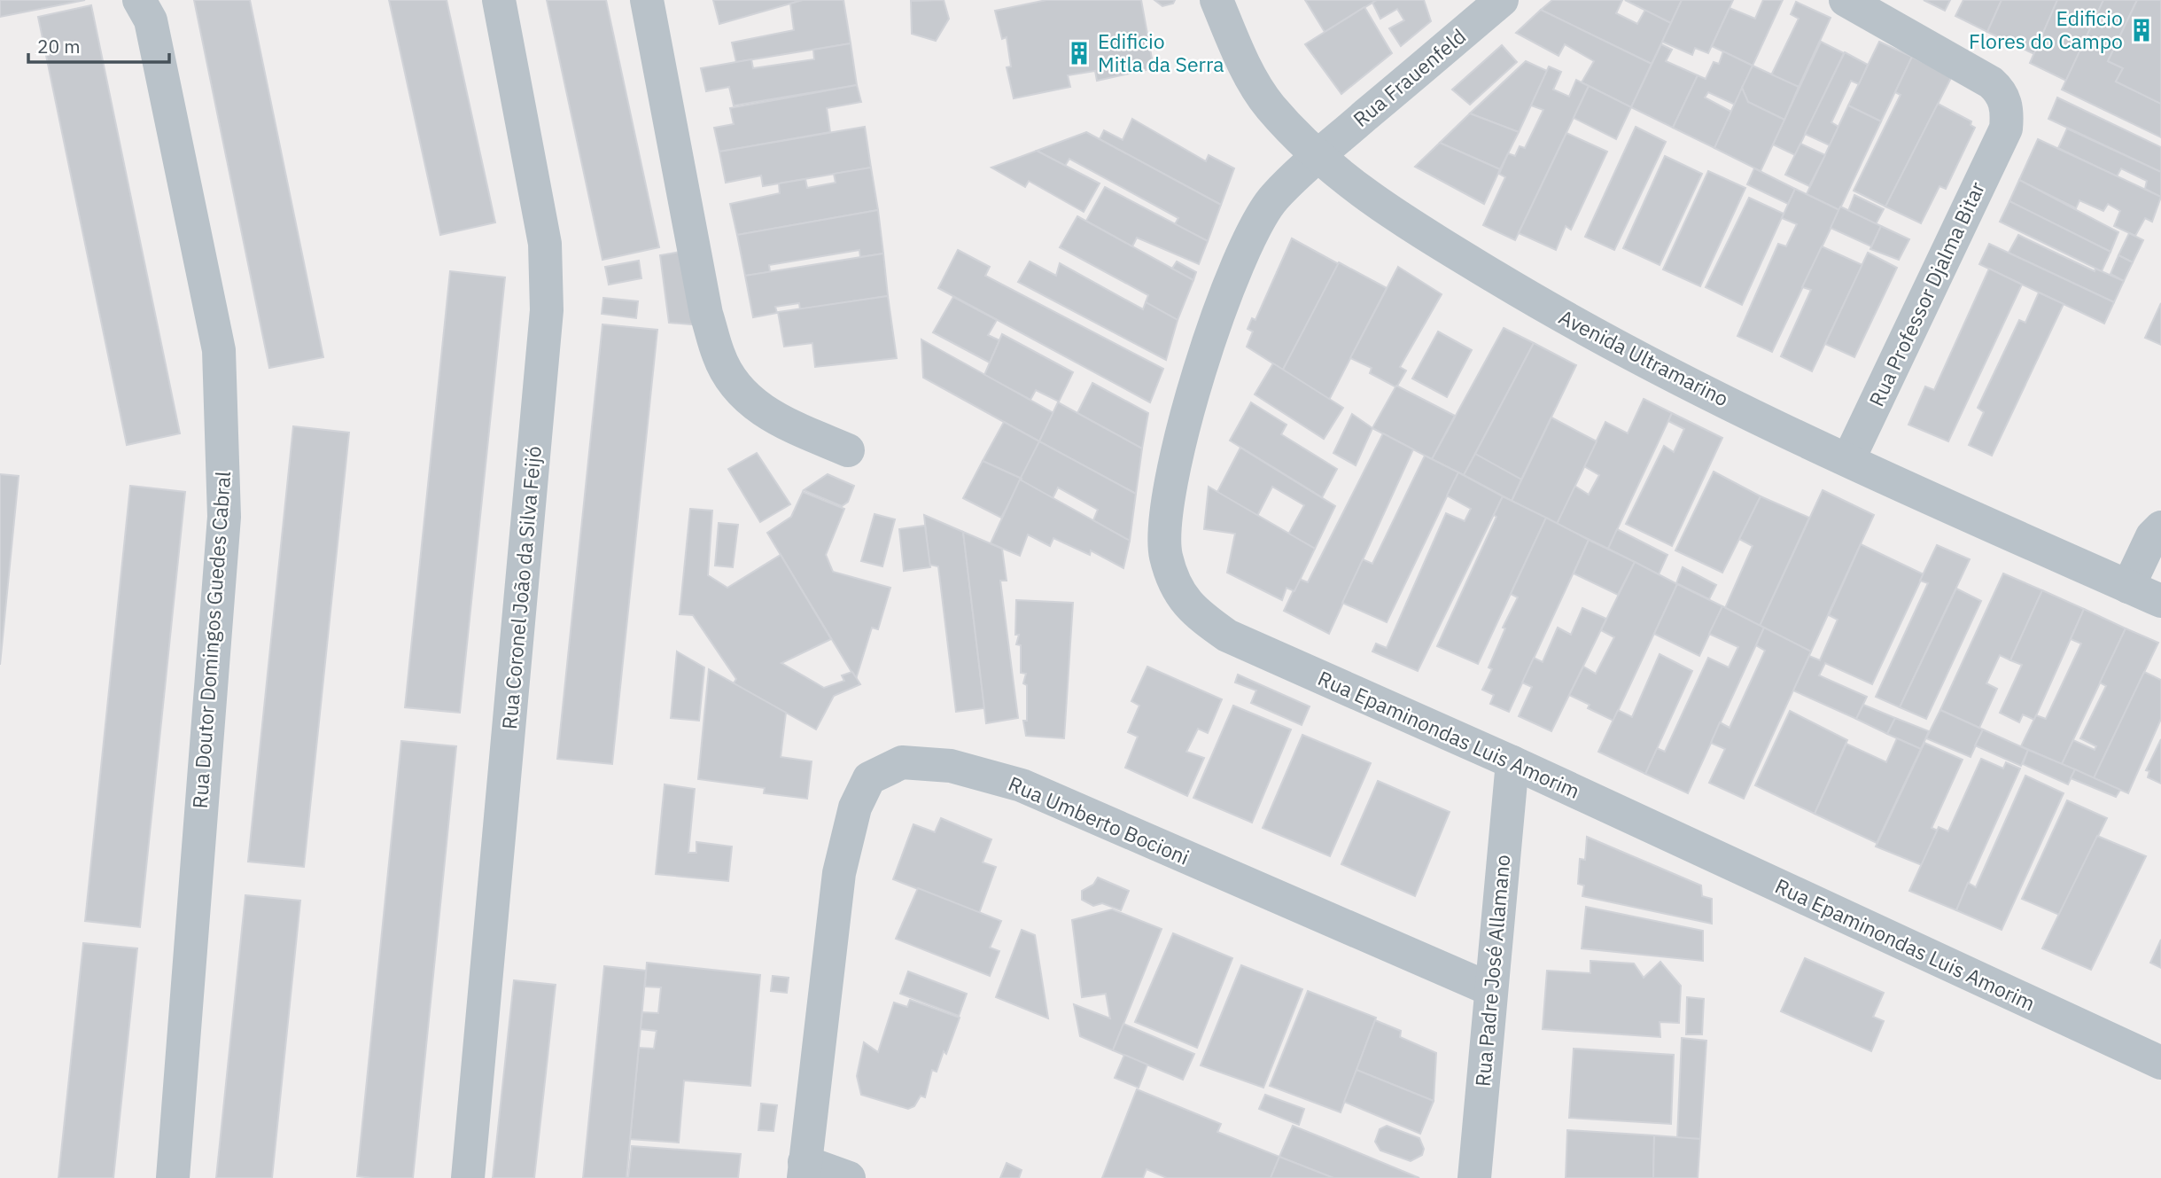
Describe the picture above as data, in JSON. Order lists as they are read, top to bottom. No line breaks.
{"streets":{"street":["Rua Frauenfeld","Rua Professor Djalma Bitar","Avenida Ultramarino","Rua Coronel João da Silva Feijó","Rua Doutor Domingos Guedes Cabral","Rua Epaminondas Luis Amorim","Rua Umberto Bocioni","Rua Padre José Allamano"]},"crossings":[["Rua Frauenfeld","Avenida Ultramarino"],["Rua Frauenfeld","Rua Epaminondas Luis Amorim"],["Rua Professor Djalma Bitar","Avenida Ultramarino"],["Avenida Ultramarino","Rua Epaminondas Luis Amorim"],["Rua Epaminondas Luis Amorim","Rua Padre José Allamano"],["Rua Umberto Bocioni","Rua Padre José Allamano"]],"places":{"building":["Edificio Flores do Campo","Edificio Mitla da Serra"]},"scale_bar":"20 m"}
